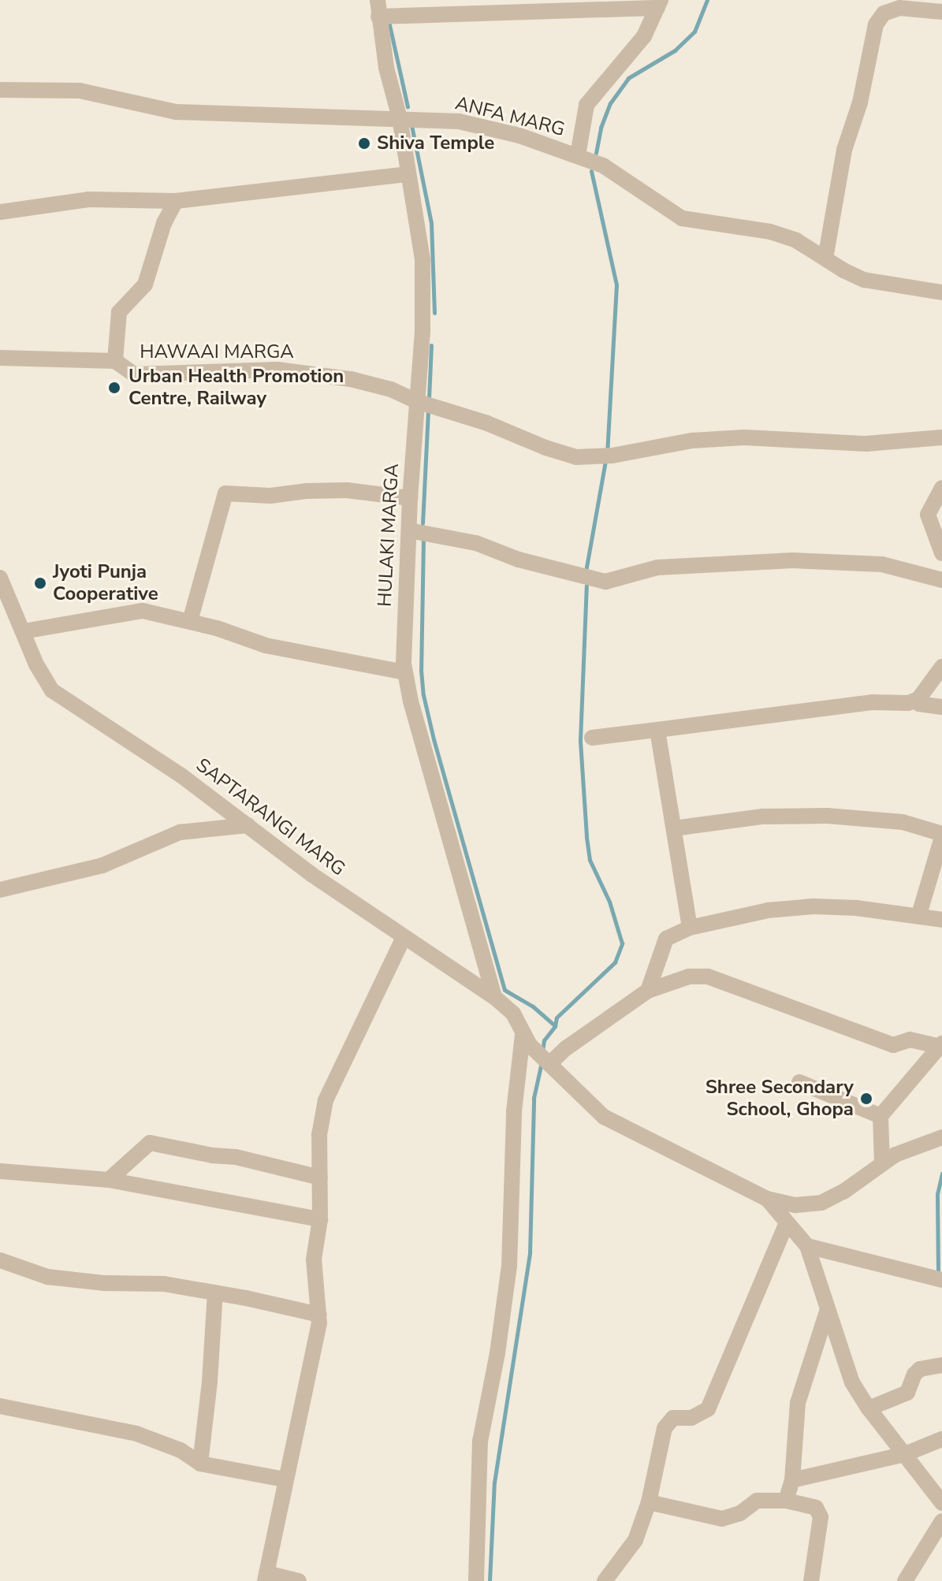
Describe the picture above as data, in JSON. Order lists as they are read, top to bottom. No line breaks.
{"streets":{"street":["ANFA MARG","HAWAAI MARGA","HULAKI MARGA","SAPTARANGI MARG"]},"crossings":[["ANFA MARG","HULAKI MARGA"],["HAWAAI MARGA","HULAKI MARGA"],["HULAKI MARGA","SAPTARANGI MARG"]],"places":["Shiva Temple","Urban Health Promotion Centre, Railway","Jyoti Punja Cooperative","Shree Secondary School, Ghopa"]}
